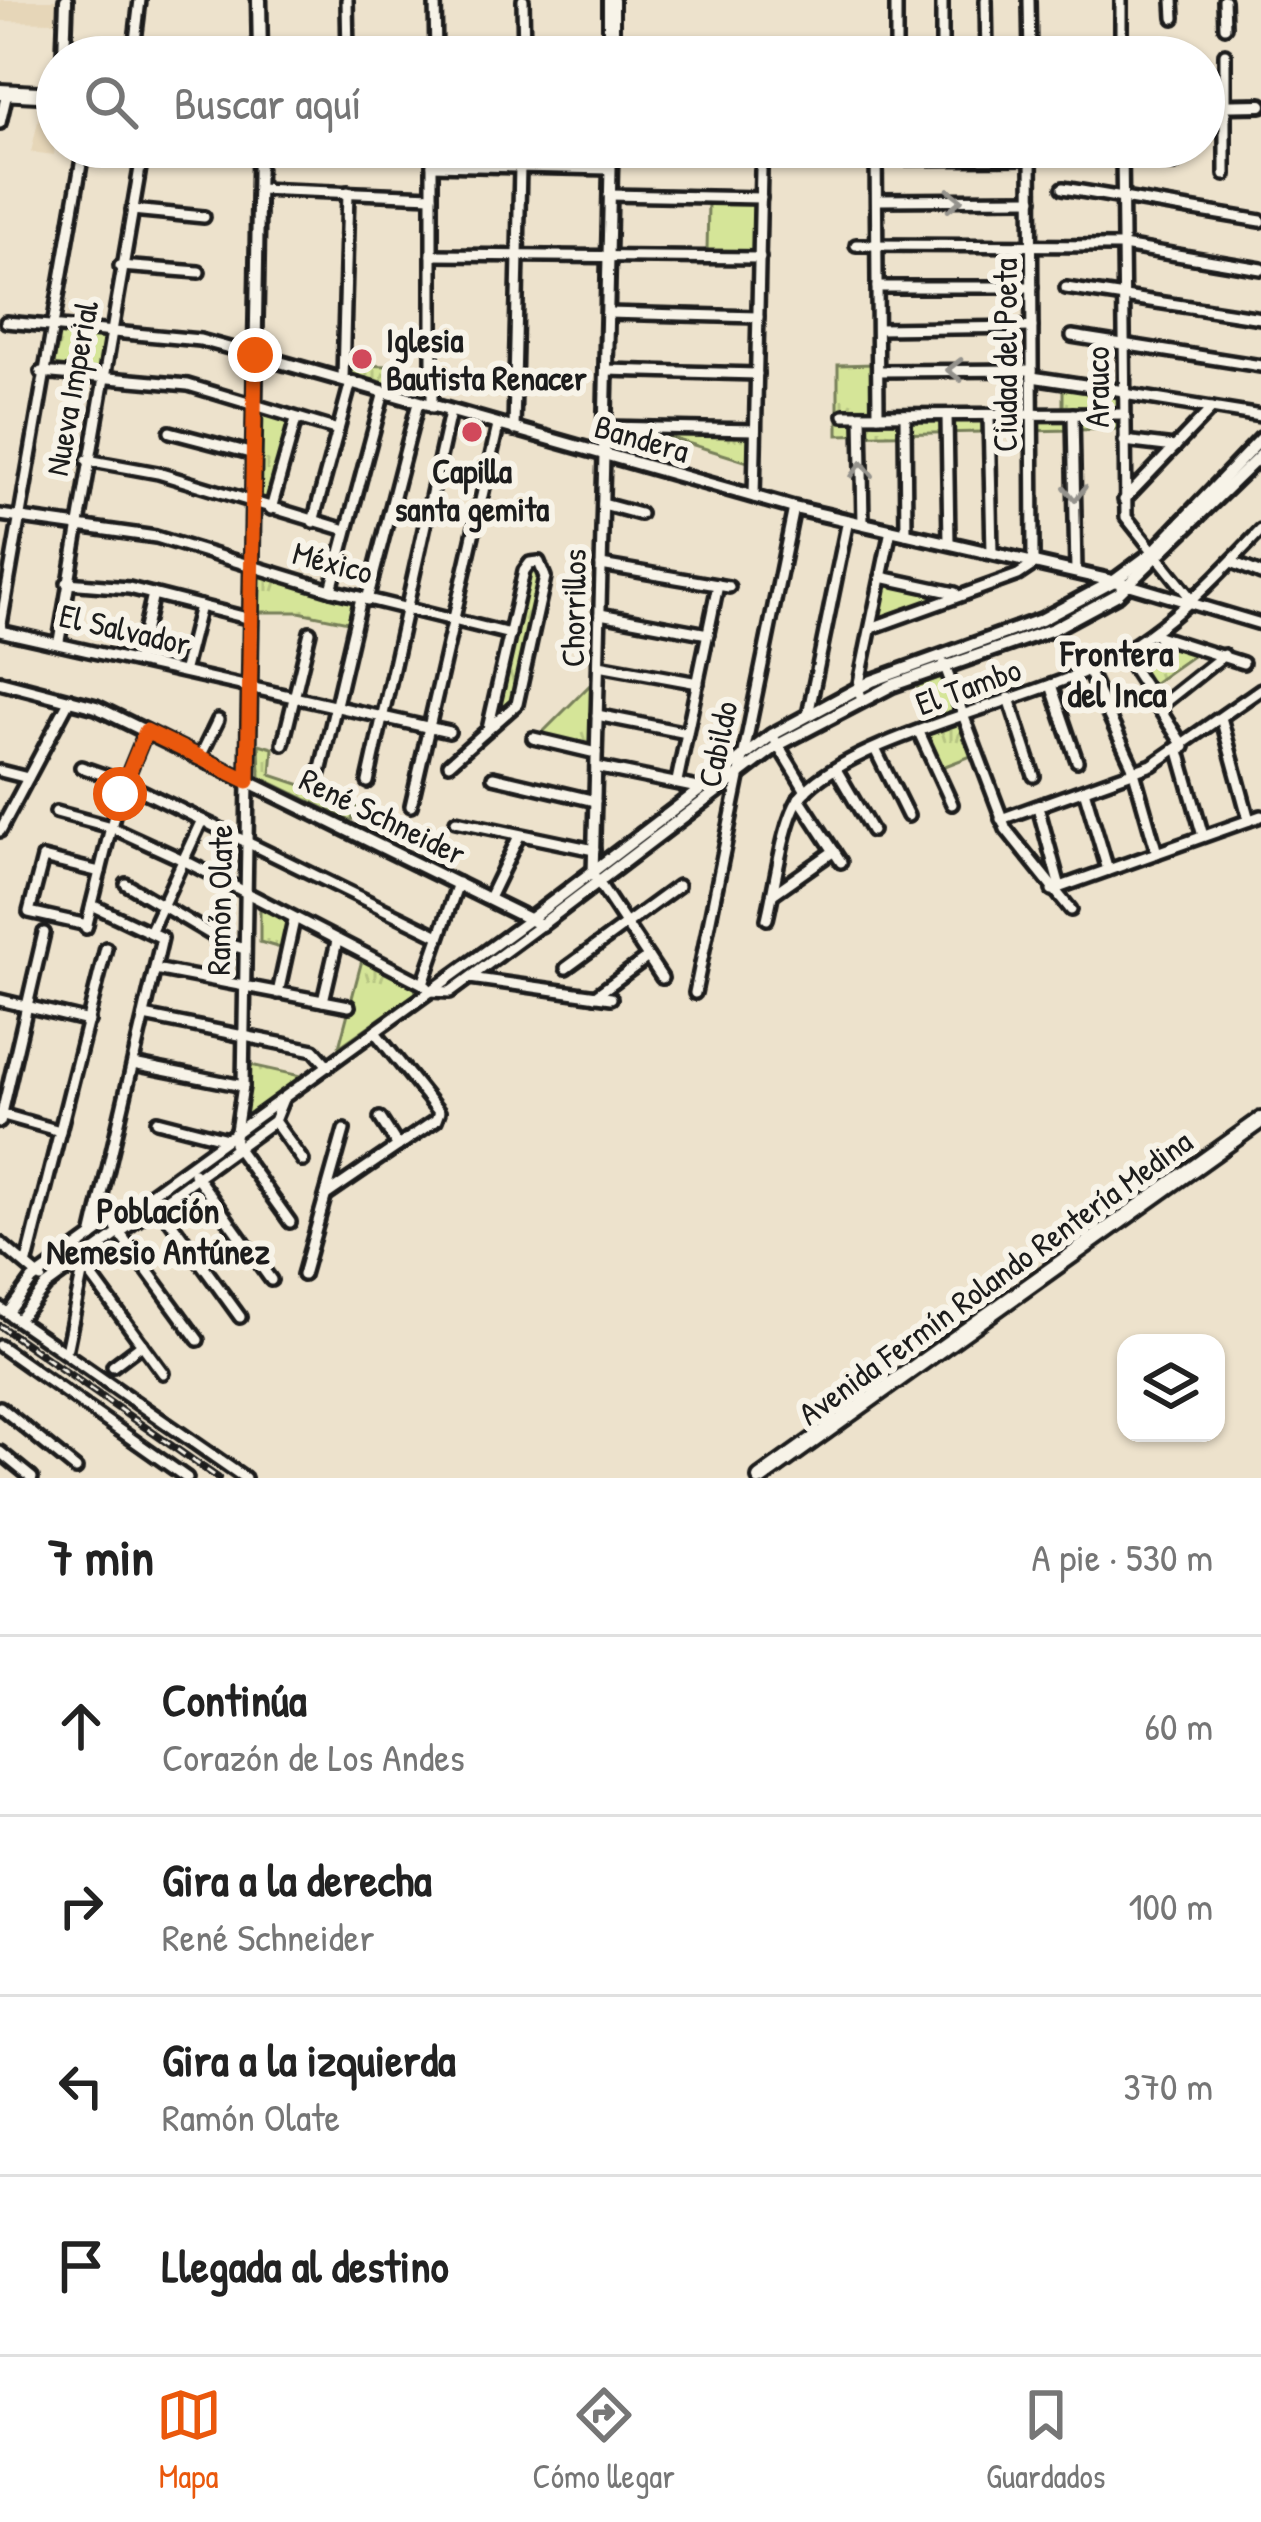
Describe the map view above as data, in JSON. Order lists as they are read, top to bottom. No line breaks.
{"streets":{"main road":["Avenida Fermín Rolando Rentería Medina"],"street":["Ciudad del Poeta","Arauco","Nueva Imperial","Bandera","México","Chorrillos","El Salvador","El Tambo","Cabildo","René Schneider","Ramón Olate"]},"crossings":[["Ciudad del Poeta","Bandera"],["Arauco","Bandera"],["Arauco","El Tambo"],["Nueva Imperial","Bandera"],["Nueva Imperial","México"],["Nueva Imperial","El Salvador"],["Bandera","Chorrillos"],["Bandera","El Tambo"],["Bandera","Cabildo"],["Bandera","Ramón Olate"],["México","Ramón Olate"],["El Salvador","Ramón Olate"],["René Schneider","Ramón Olate"]],"districts":["Frontera del Inca","Población Nemesio Antúnez"],"places":["Iglesia Bautista Renacer","Capilla santa gemita"],"page":{"search":"Buscar aquí","heading":["7 min","A pie · 530 m"],"list":[["Continúa","Corazón de Los Andes","60 m"],["Gira a la derecha","René Schneider","100 m"],["Gira a la izquierda","Ramón Olate","370 m"],"Llegada al destino"],"nav":["Mapa","Cómo llegar","Guardados"]}}
